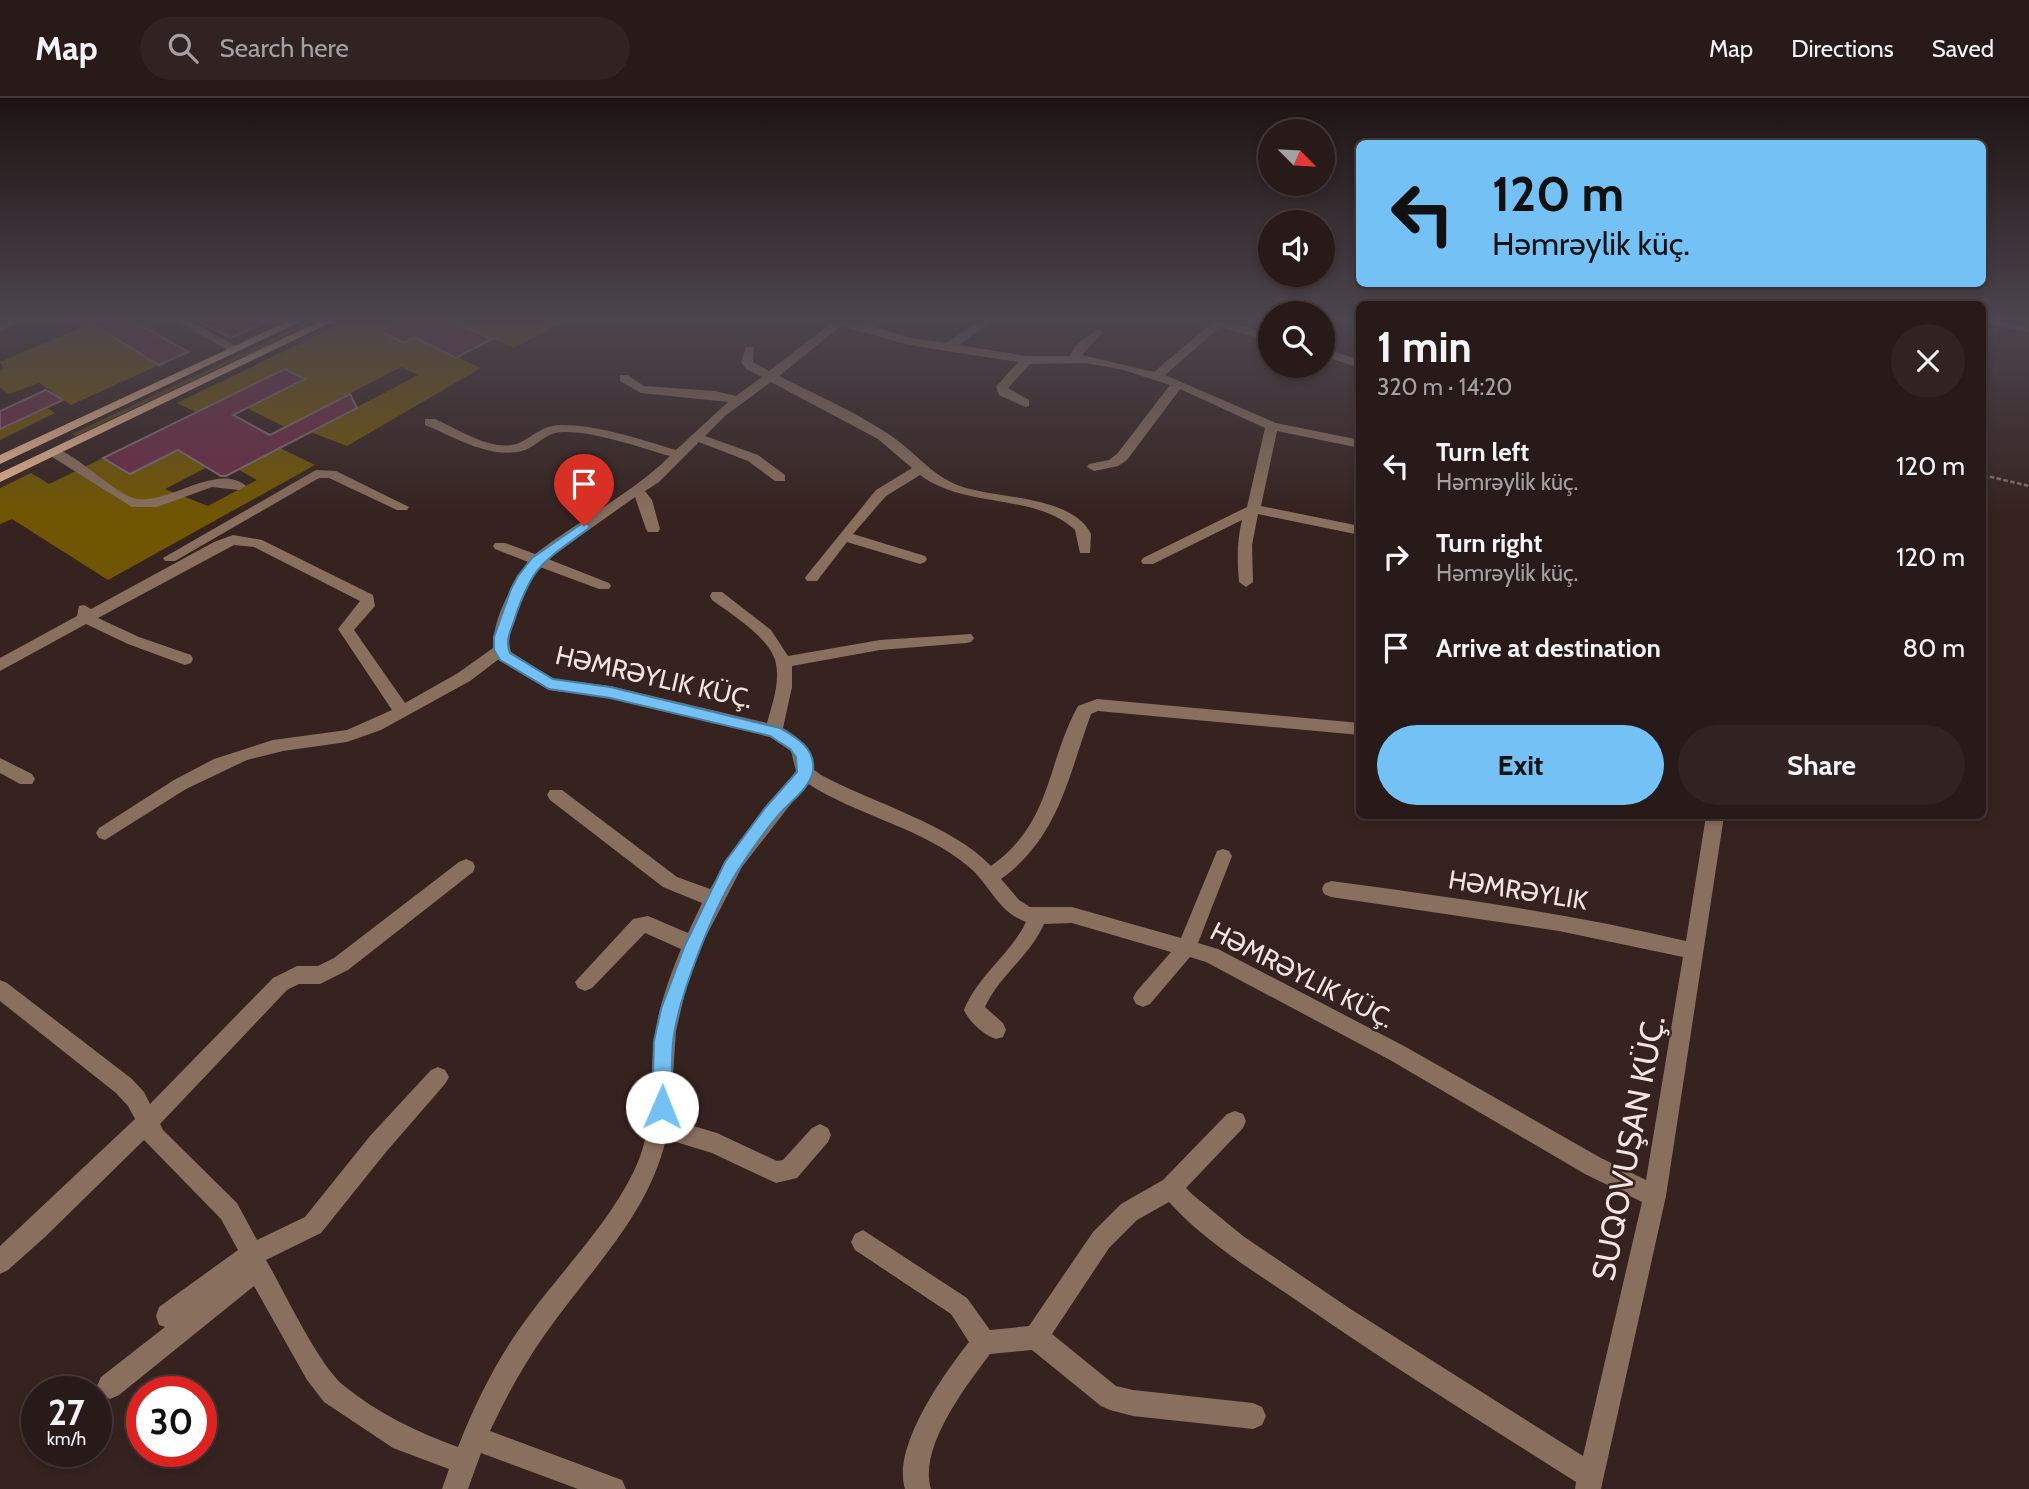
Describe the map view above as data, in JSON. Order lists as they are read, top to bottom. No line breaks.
{"streets":{"street":["HƏMRƏYLIK KÜÇ.","HƏMRƏYLIK","SUQOVUŞAN KÜÇ."]},"crossings":[["HƏMRƏYLIK KÜÇ.","SUQOVUŞAN KÜÇ."],["HƏMRƏYLIK","SUQOVUŞAN KÜÇ."]],"north":"bottom right","page":{"header":"Map","search":"Search here","nav":["Map","Directions","Saved"],"turn":["120 m","Həmrəylik küç."],"heading":["1 min","320 m · 14:20"],"list":[{"name":"Turn left","note":"Həmrəylik küç.","value":"120 m"},{"name":"Turn right","note":"Həmrəylik küç.","value":"120 m"},{"name":"Arrive at destination","value":"80 m"}],"buttons":["Exit","Share"],"speed":"27 km/h","limit":"30"}}
